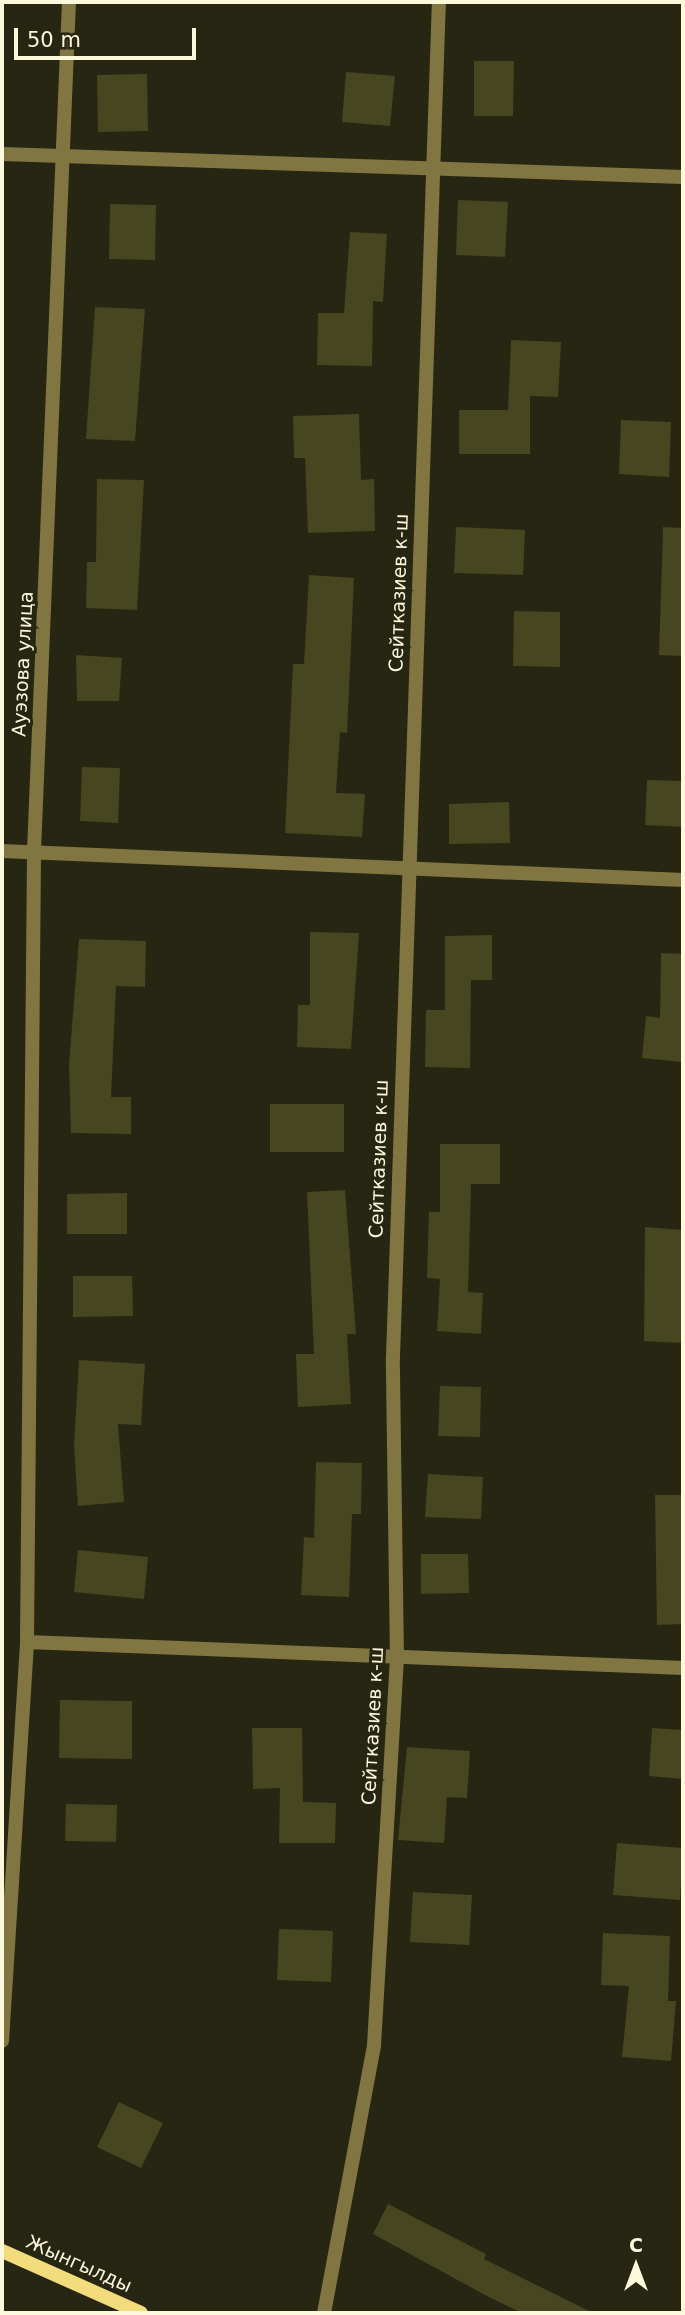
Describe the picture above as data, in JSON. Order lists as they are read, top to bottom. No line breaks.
{"streets":{"street":["Сейтказиев к-ш","Ауэзова улица","Жынгылды"]},"scale_bar":"50 m","north":"top"}
